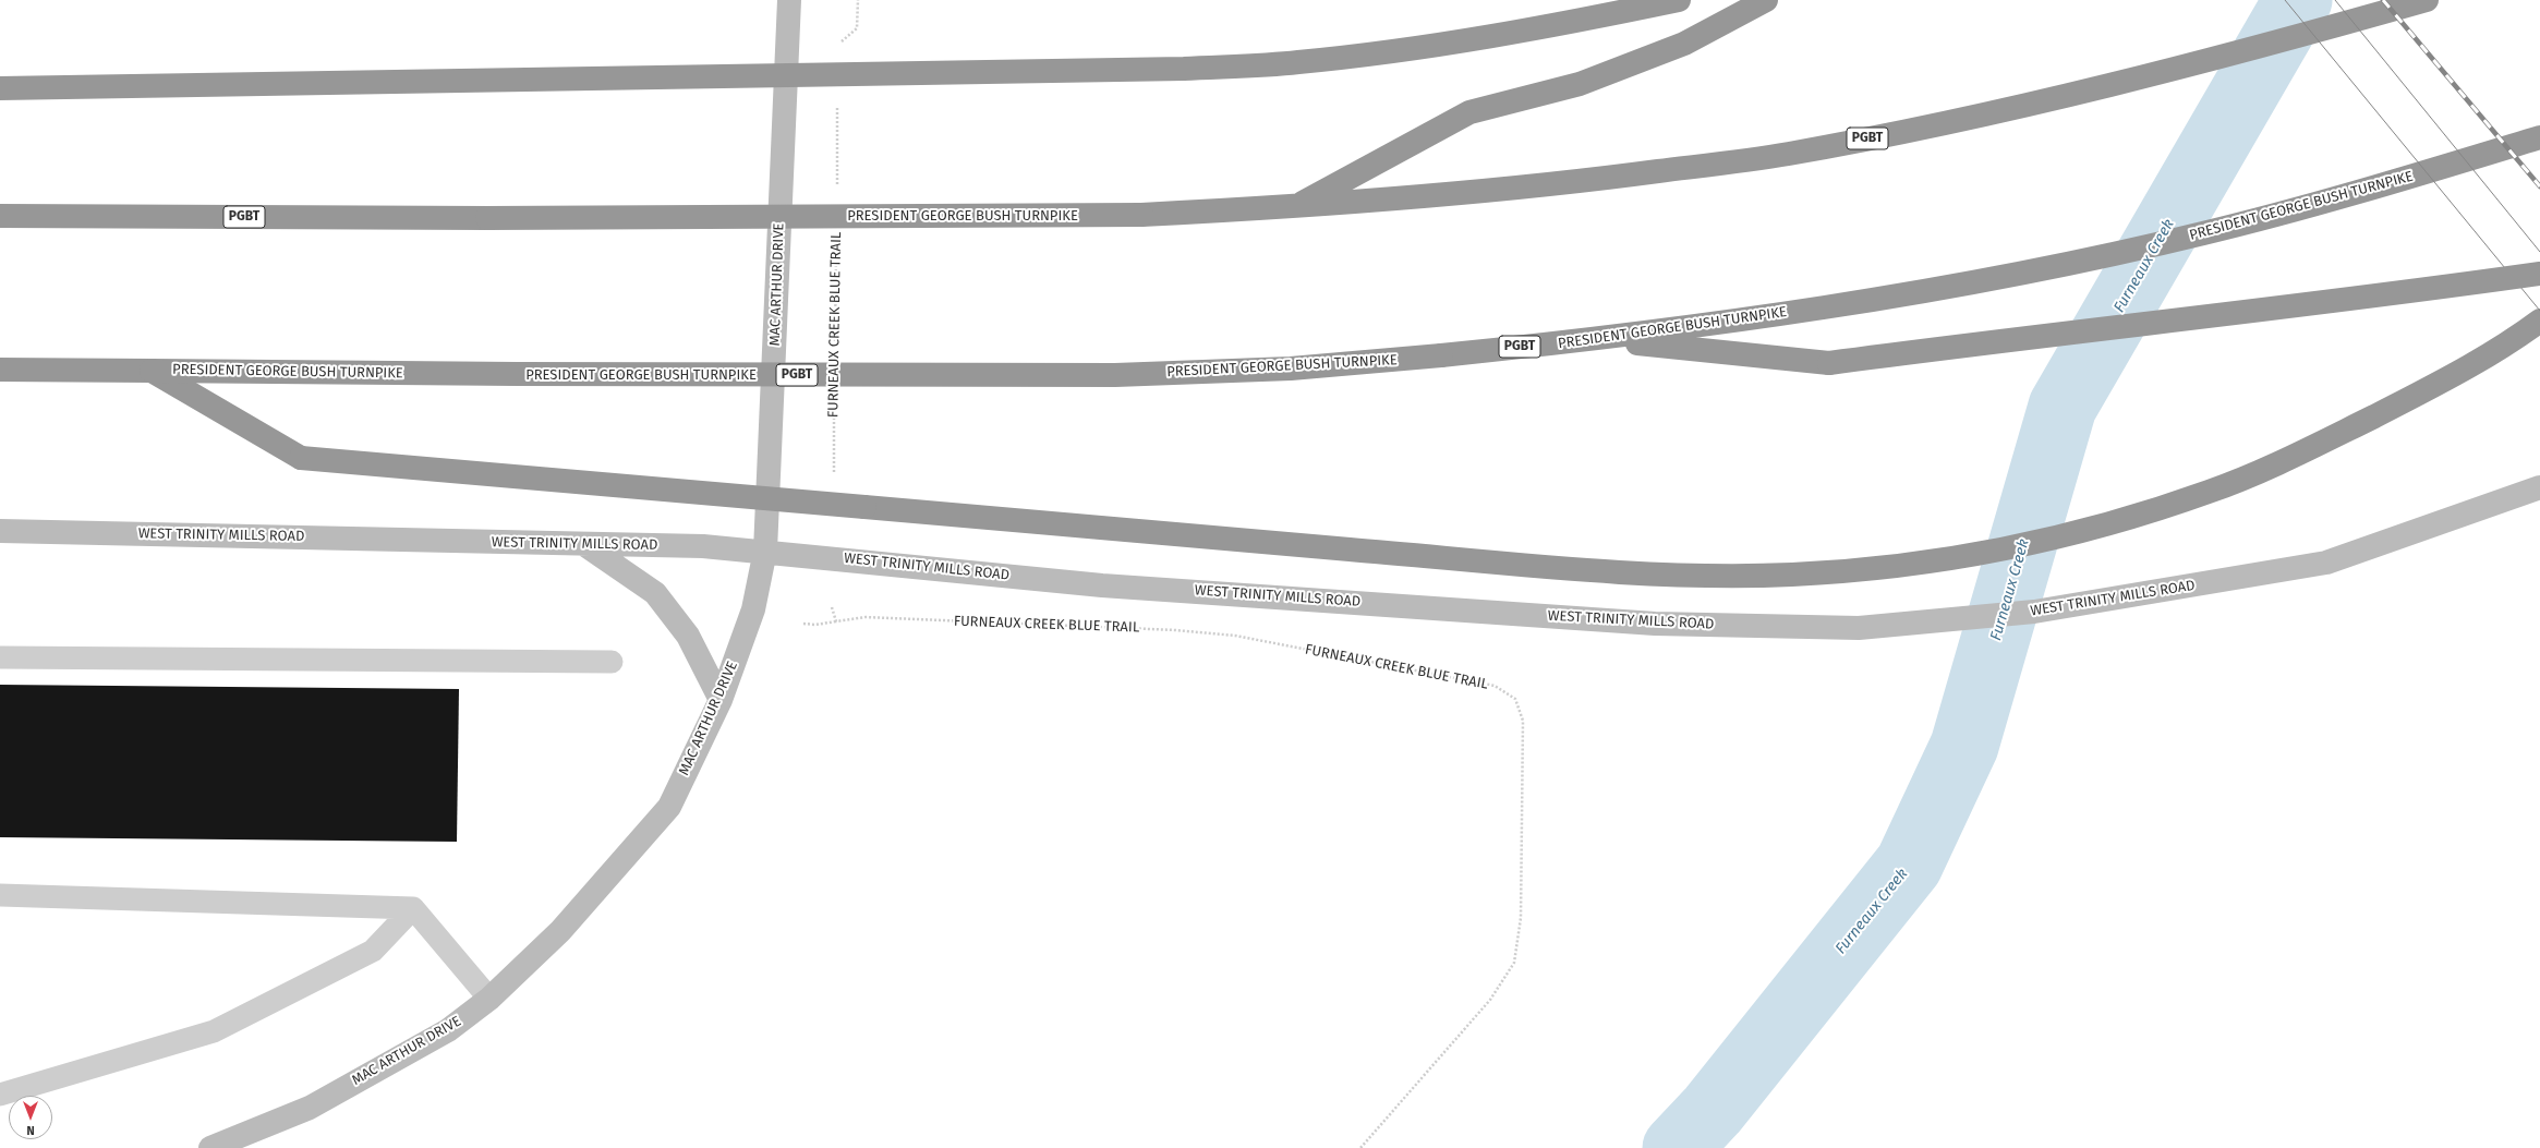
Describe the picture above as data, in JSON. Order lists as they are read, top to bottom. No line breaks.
{"streets":{"highway":["PGBT","PRESIDENT GEORGE BUSH TURNPIKE"],"main road":["MAC ARTHUR DRIVE","WEST TRINITY MILLS ROAD"],"path":["FURNEAUX CREEK BLUE TRAIL"]},"crossings":[["MAC ARTHUR DRIVE","WEST TRINITY MILLS ROAD"]],"water":["Furneaux Creek"],"north":"bottom"}
